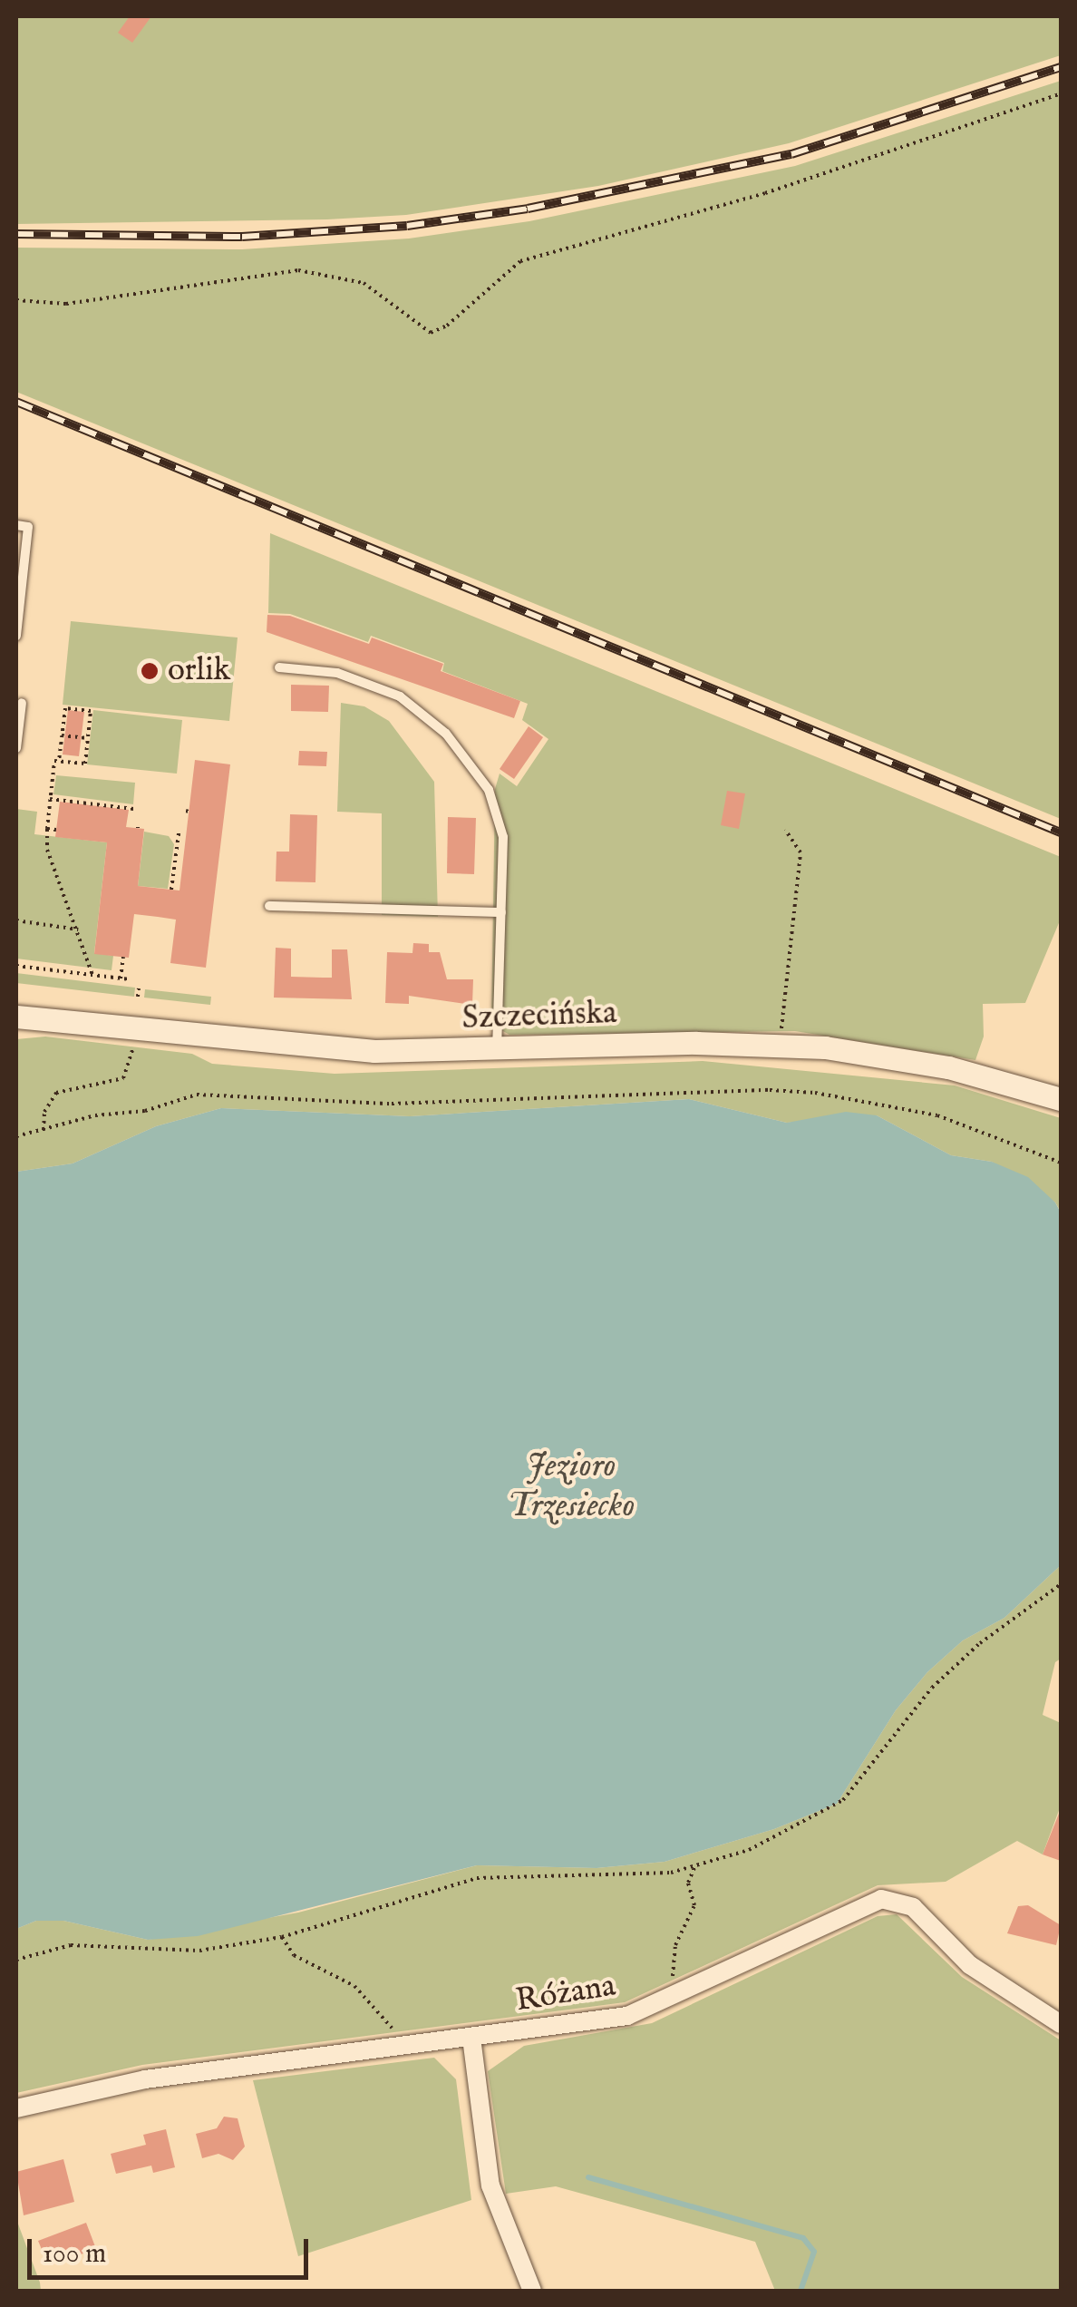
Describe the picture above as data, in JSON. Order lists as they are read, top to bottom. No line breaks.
{"streets":{"street":["Szczecińska","Różana"]},"water":["Jezioro Trzesiecko"],"places":["orlik"],"scale_bar":"100 m"}
